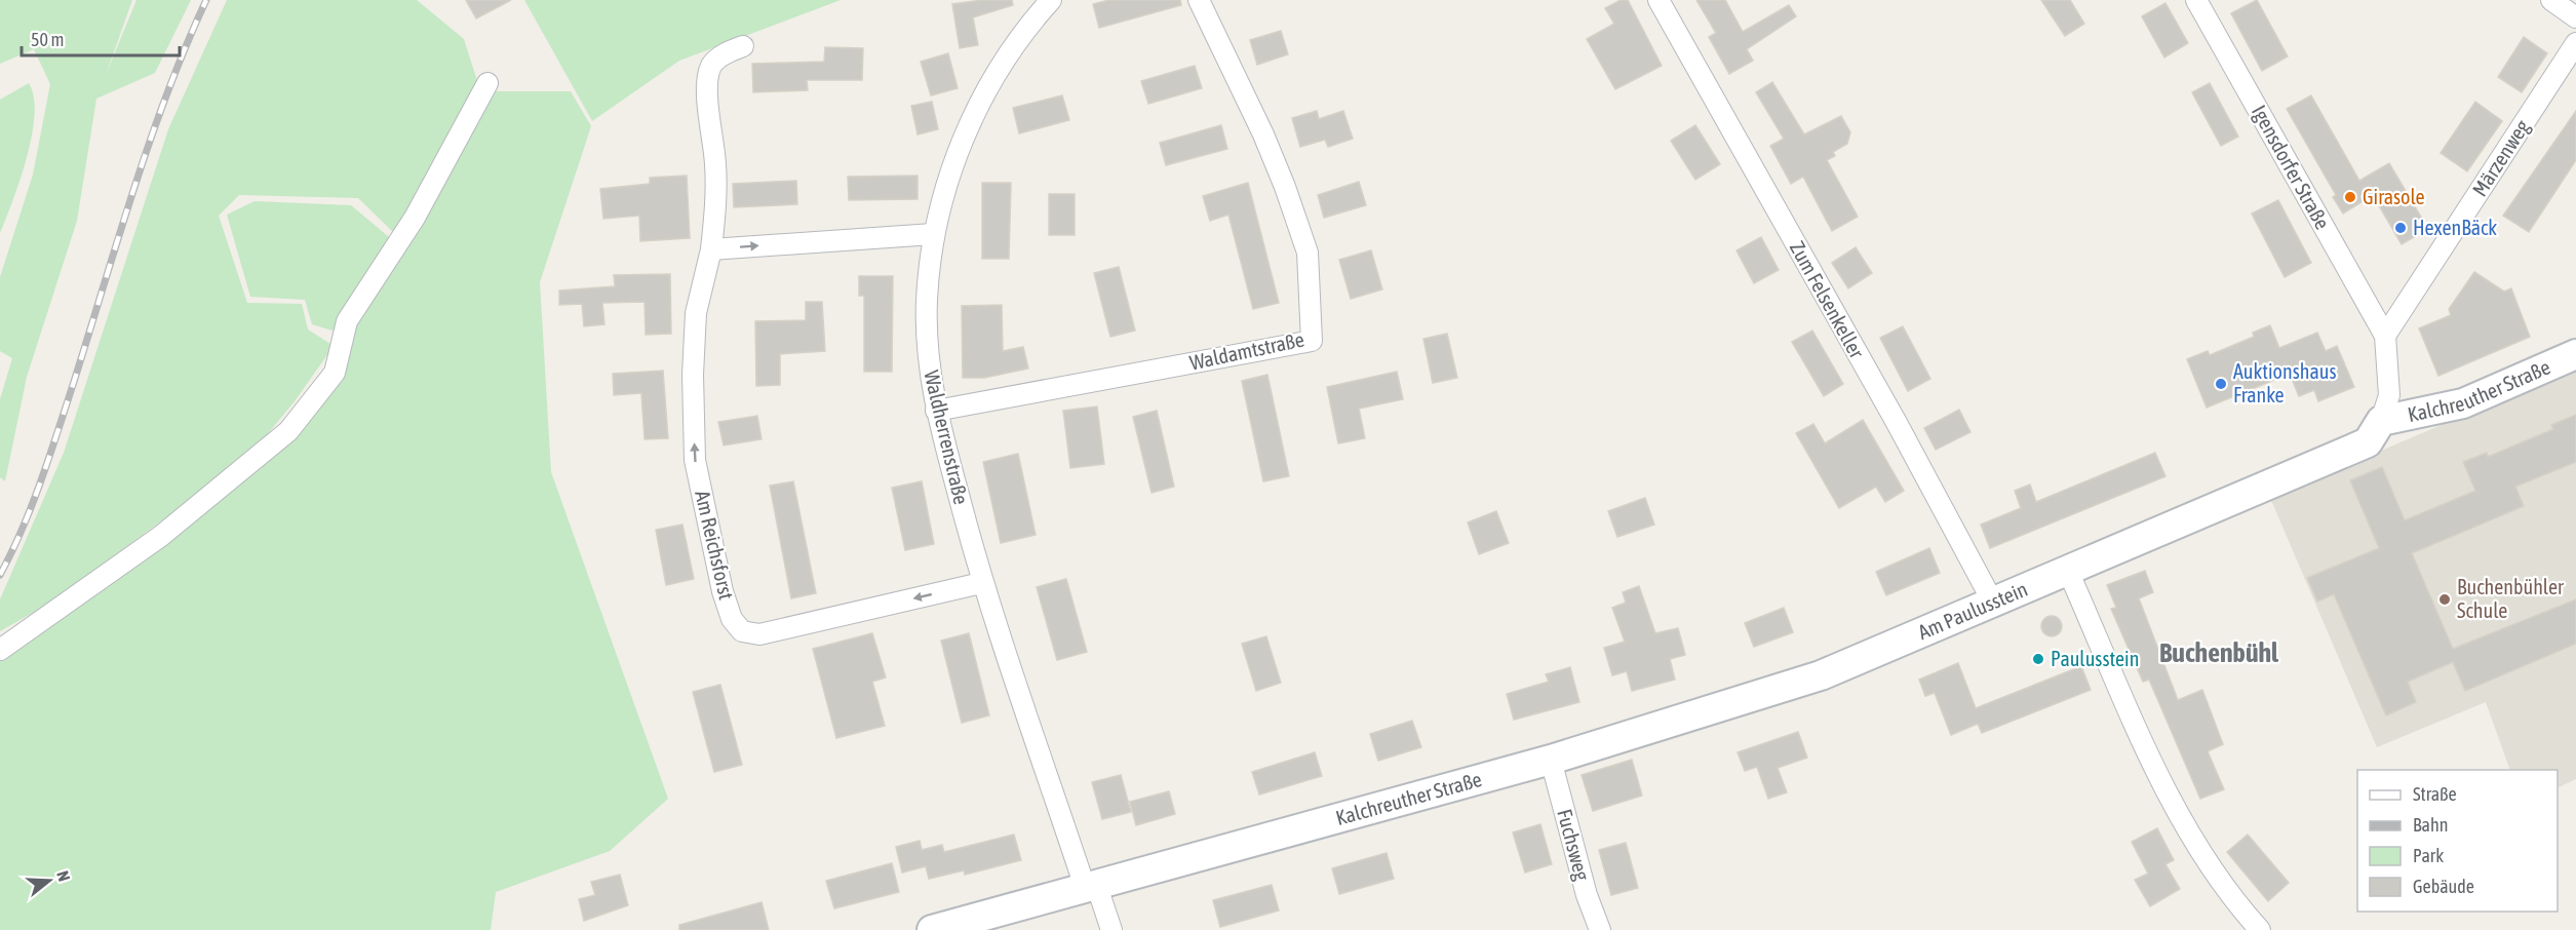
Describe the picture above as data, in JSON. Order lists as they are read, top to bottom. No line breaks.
{"streets":{"street":["Märzenweg","Igensdorfer Straße","Zum Felsenkeller","Waldamtstraße","Kalchreuther Straße","Waldherrenstraße","Am Reichsforst","Am Paulusstein","Fuchsweg"]},"crossings":[["Märzenweg","Igensdorfer Straße"],["Märzenweg","Kalchreuther Straße"],["Igensdorfer Straße","Kalchreuther Straße"],["Zum Felsenkeller","Am Paulusstein"],["Waldamtstraße","Waldherrenstraße"],["Kalchreuther Straße","Waldherrenstraße"],["Kalchreuther Straße","Am Paulusstein"],["Kalchreuther Straße","Fuchsweg"],["Waldherrenstraße","Am Reichsforst"]],"districts":["Buchenbühl"],"places":["Girasole","HexenBäck","Auktionshaus Franke","Buchenbühler Schule","Paulusstein"],"legend":["Straße","Bahn","Park","Gebäude"],"scale_bar":"50 m","north":"right"}
